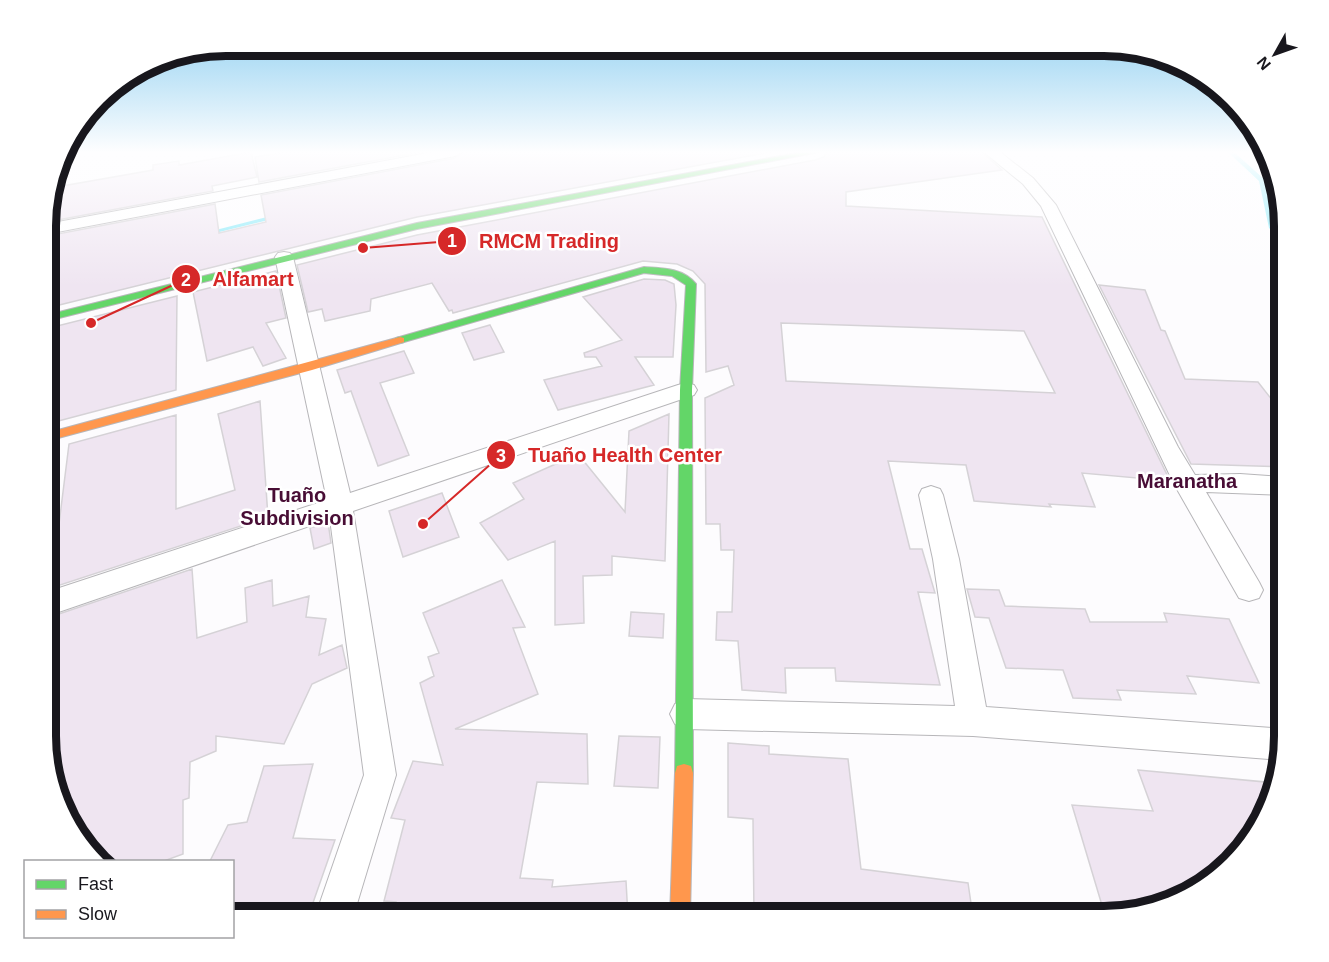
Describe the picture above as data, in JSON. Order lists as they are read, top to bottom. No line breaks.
{"districts":["Maranatha","Tuaño Subdivision"],"places":["RMCM Trading","Alfamart","Tuaño Health Center"],"legend":["Fast","Slow"],"north":"bottom left"}
